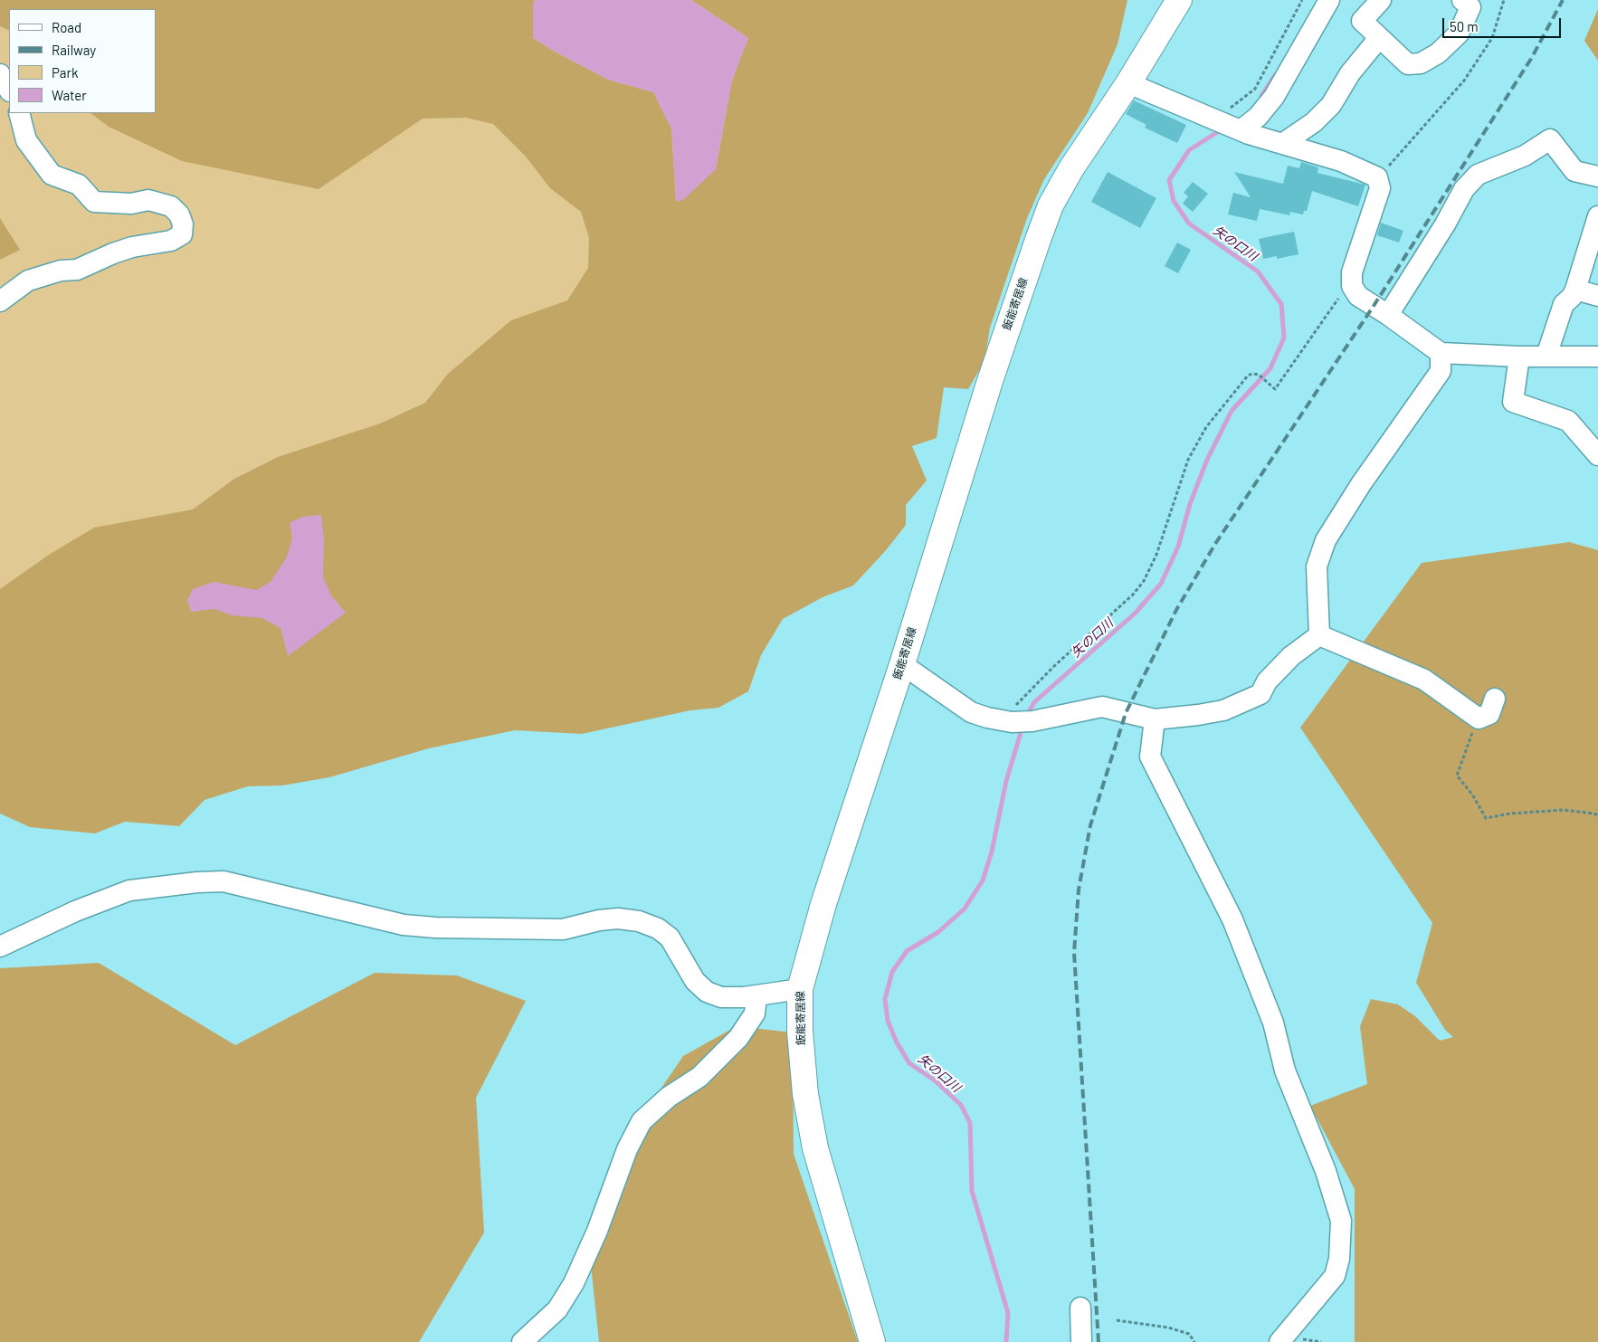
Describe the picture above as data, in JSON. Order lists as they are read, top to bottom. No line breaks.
{"streets":{"main road":["飯能寄居線"]},"water":["矢の口川"],"legend":["Road","Railway","Park","Water"],"scale_bar":"50 m"}
